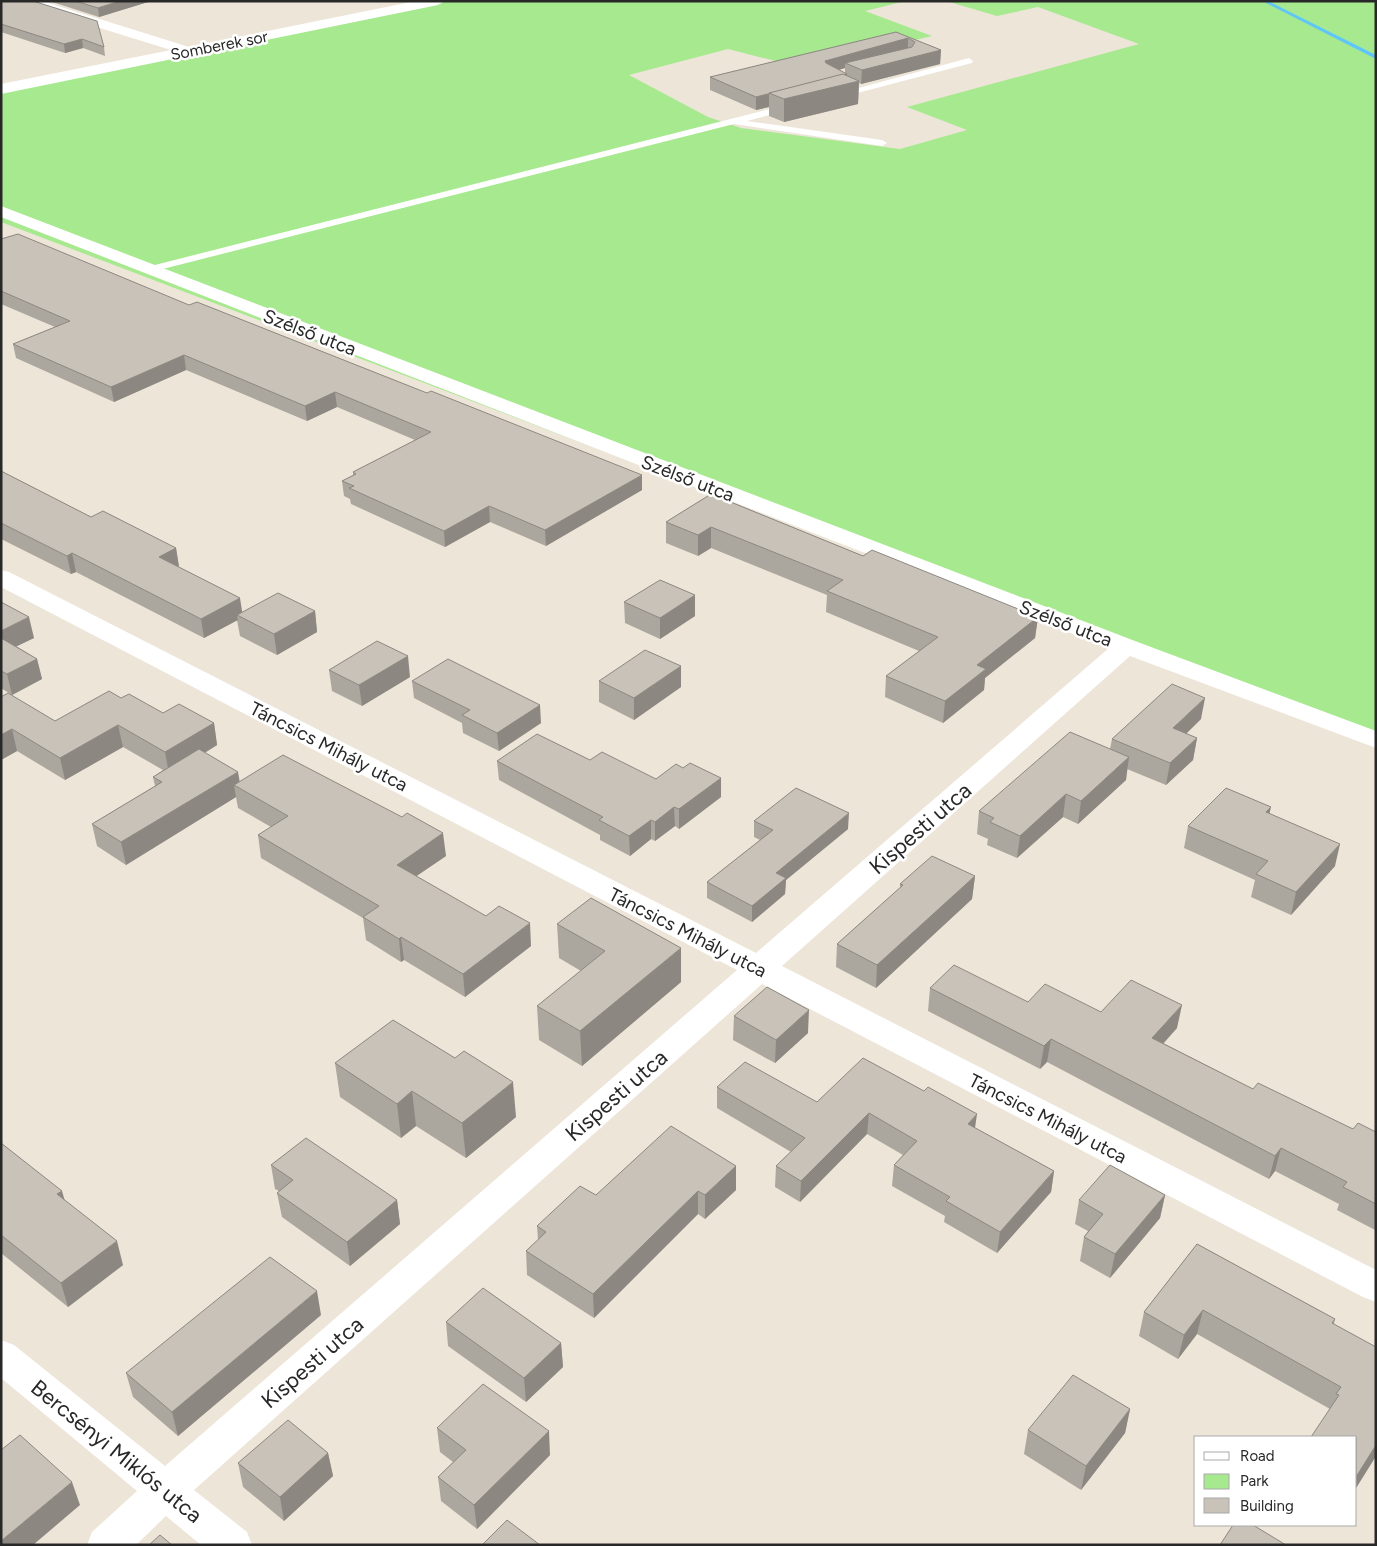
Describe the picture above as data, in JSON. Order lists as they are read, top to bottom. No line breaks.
{"streets":{"street":["Somberek sor","Szélső utca","Táncsics Mihály utca","Kispesti utca","Bercsényi Miklós utca"]},"crossings":[["Szélső utca","Kispesti utca"],["Táncsics Mihály utca","Kispesti utca"],["Kispesti utca","Bercsényi Miklós utca"]],"legend":["Road","Park","Building"]}
